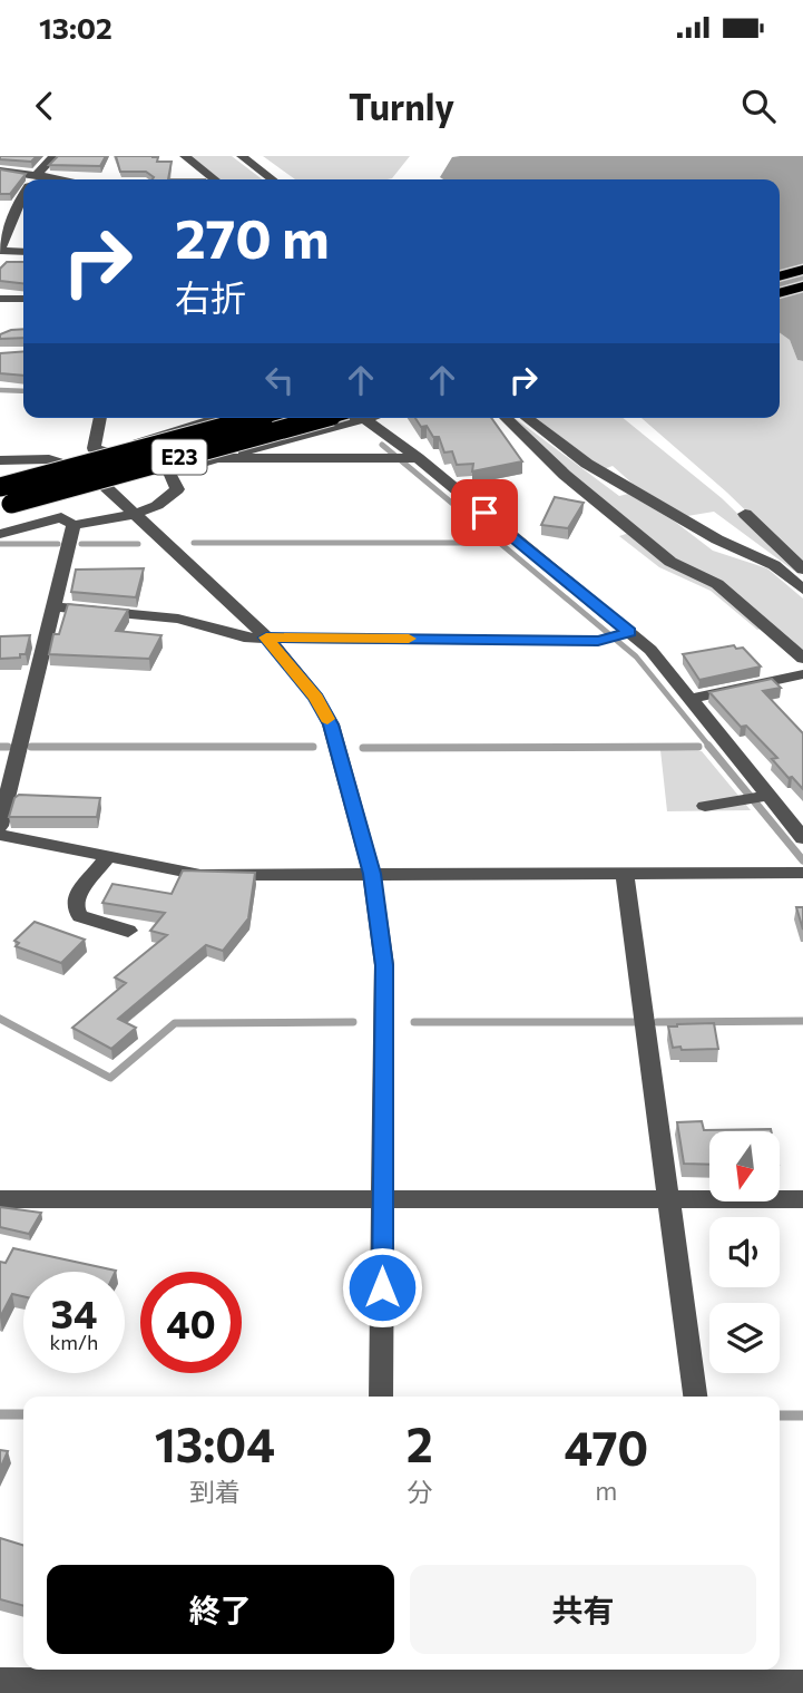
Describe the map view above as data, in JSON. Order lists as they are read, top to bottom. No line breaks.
{"streets":{"highway":["E23"]},"north":"bottom","page":{"status":"13:02","header":"Turnly","turn":["270 m","右折"],"speed":"34 km/h","limit":"40","eta":["13:04","到着","2","分","470","m"],"buttons":["終了","共有"]}}
